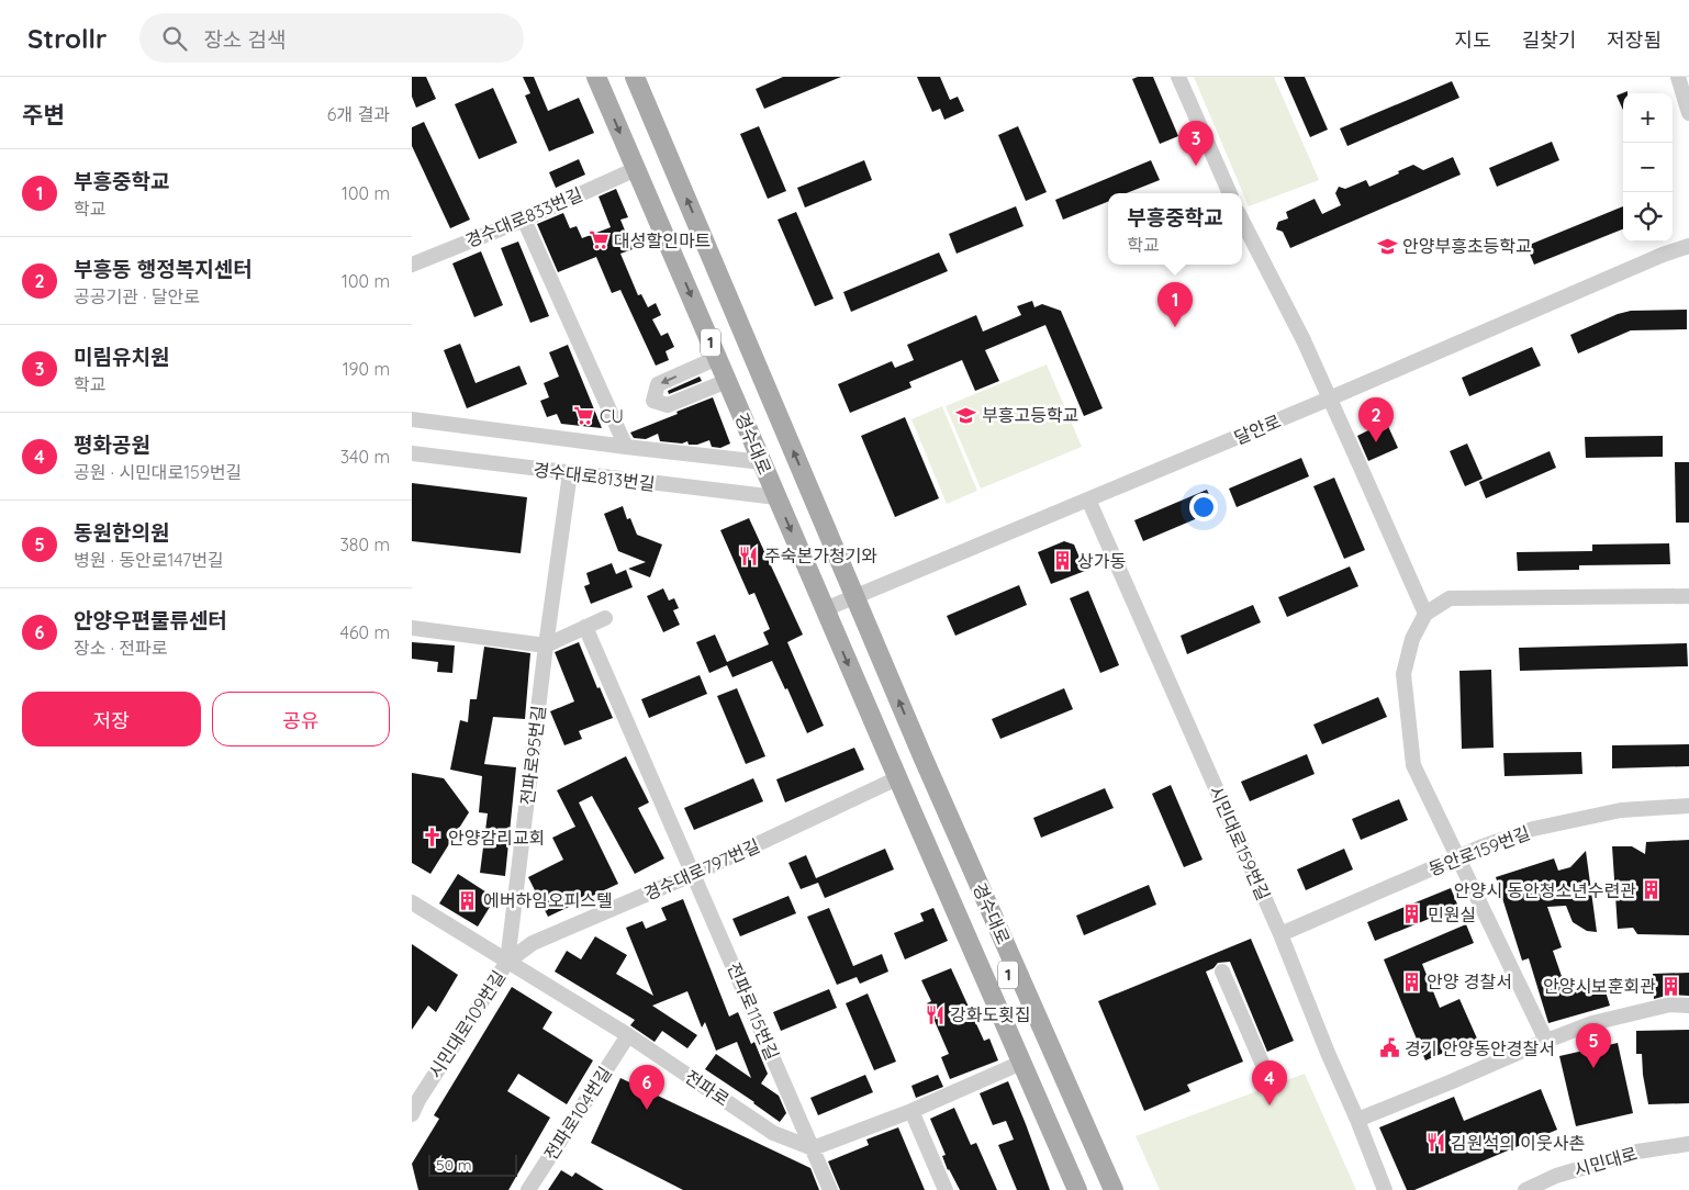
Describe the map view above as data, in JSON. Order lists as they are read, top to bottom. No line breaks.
{"streets":{"main road":["1","경수대로"],"street":["경수대로833번길","달안로","경수대로813번길","전파로95번길","시민대로159번길","동안로159번길","경수대로797번길","전파로115번길","시민대로109번길","전파로","전파로104번길","시민대로"]},"crossings":[["경수대로833번길","경수대로"],["경수대로833번길","경수대로813번길"],["달안로","경수대로"],["달안로","시민대로159번길"],["경수대로","경수대로813번길"],["경수대로","경수대로797번길"],["경수대로813번길","전파로95번길"],["전파로95번길","경수대로797번길"],["전파로95번길","시민대로109번길"],["전파로95번길","전파로"],["시민대로159번길","동안로159번길"],["경수대로797번길","전파로115번길"],["경수대로797번길","시민대로109번길"],["경수대로797번길","전파로"],["전파로115번길","전파로"],["시민대로109번길","전파로"],["전파로","전파로104번길"]],"places":{"supermarket":["대성할인마트","CU"],"school or university":["안양부흥초등학교","부흥고등학교"],"restaurant":["주숙본가청기와","강화도횟집","김원석의 이웃사촌"],"building":["상가동","안양시 동안청소년수련관","에버하임오피스텔","민원실","안양 경찰서","안양시보훈회관"],"church":["안양감리교회"],"public building":["경기 안양동안경찰서"]},"scale_bar":"50 m","page":{"header":"Strollr","search":"장소 검색","nav":["지도","길찾기","저장됨"],"heading":["주변","6개 결과"],"map_buttons":["+","−"],"pins":["3","1","2","5","4","6"],"list":[{"mark":"1","name":"부흥중학교","note":"학교","value":"100 m"},{"mark":"2","name":"부흥동 행정복지센터","note":"공공기관 · 달안로","value":"100 m"},{"mark":"3","name":"미림유치원","note":"학교","value":"190 m"},{"mark":"4","name":"평화공원","note":"공원 · 시민대로159번길","value":"340 m"},{"mark":"5","name":"동원한의원","note":"병원 · 동안로147번길","value":"380 m"},{"mark":"6","name":"안양우편물류센터","note":"장소 · 전파로","value":"460 m"}],"popup":["부흥중학교","학교"],"buttons":["저장","공유"],"scale":"50 m"}}
